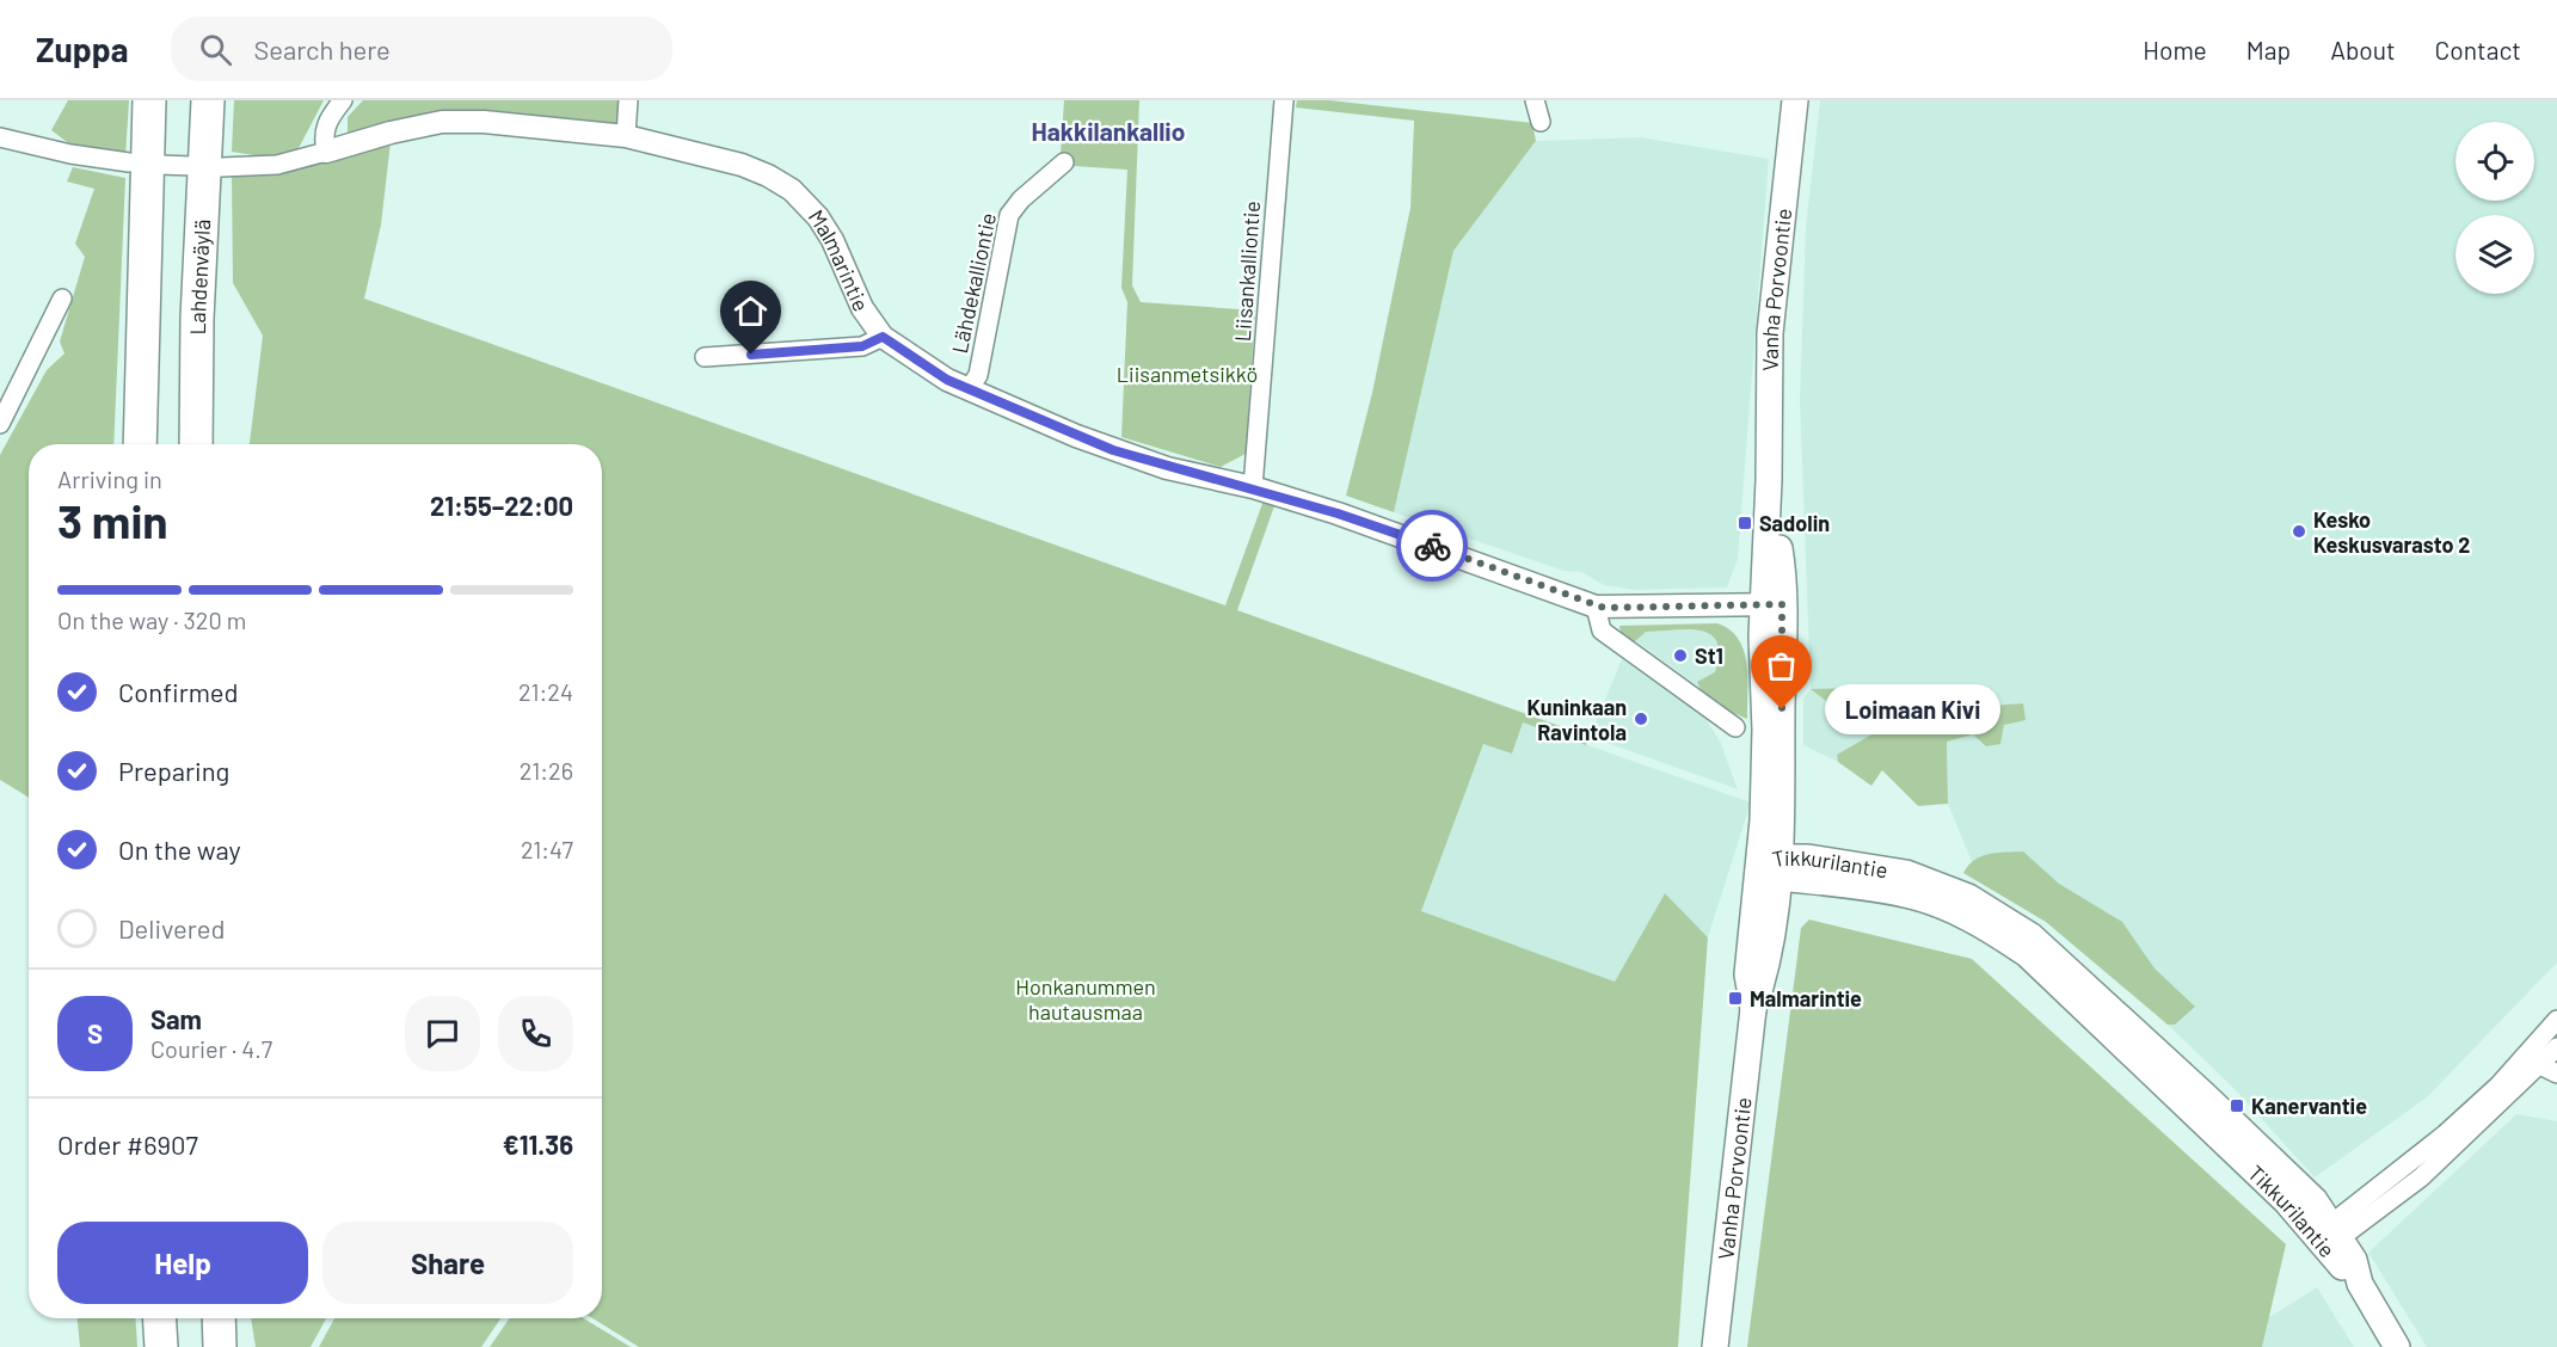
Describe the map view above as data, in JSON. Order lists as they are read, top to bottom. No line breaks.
{"streets":{"highway":["Lahdenväylä"],"main road":["Vanha Porvoontie","Tikkurilantie"],"street":["Malmarintie","Liisankalliontie","Lähdekalliontie"]},"crossings":[["Malmarintie","Liisankalliontie"],["Malmarintie","Lähdekalliontie"],["Malmarintie","Vanha Porvoontie"],["Vanha Porvoontie","Tikkurilantie"]],"districts":["Hakkilankallio"],"parks":["Liisanmetsikkö","Honkanummen hautausmaa"],"places":{"transit":["Sadolin","Malmarintie","Kanervantie"],"other":["Kesko Keskusvarasto 2","St1","Loimaan Kivi","Kuninkaan Ravintola"]},"page":{"header":"Zuppa","search":"Search here","nav":["Home","Map","About","Contact"],"heading":["3 min","Arriving in","21:55–22:00"],"panel":["Sam","Courier · 4.7","Order #6907","€11.36"],"bar":"On the way · 320 m","list":[["Confirmed","21:24"],["Preparing","21:26"],["On the way","21:47"],"Delivered"],"bubble":"Loimaan Kivi","round":"S","buttons":["Help","Share"]}}
